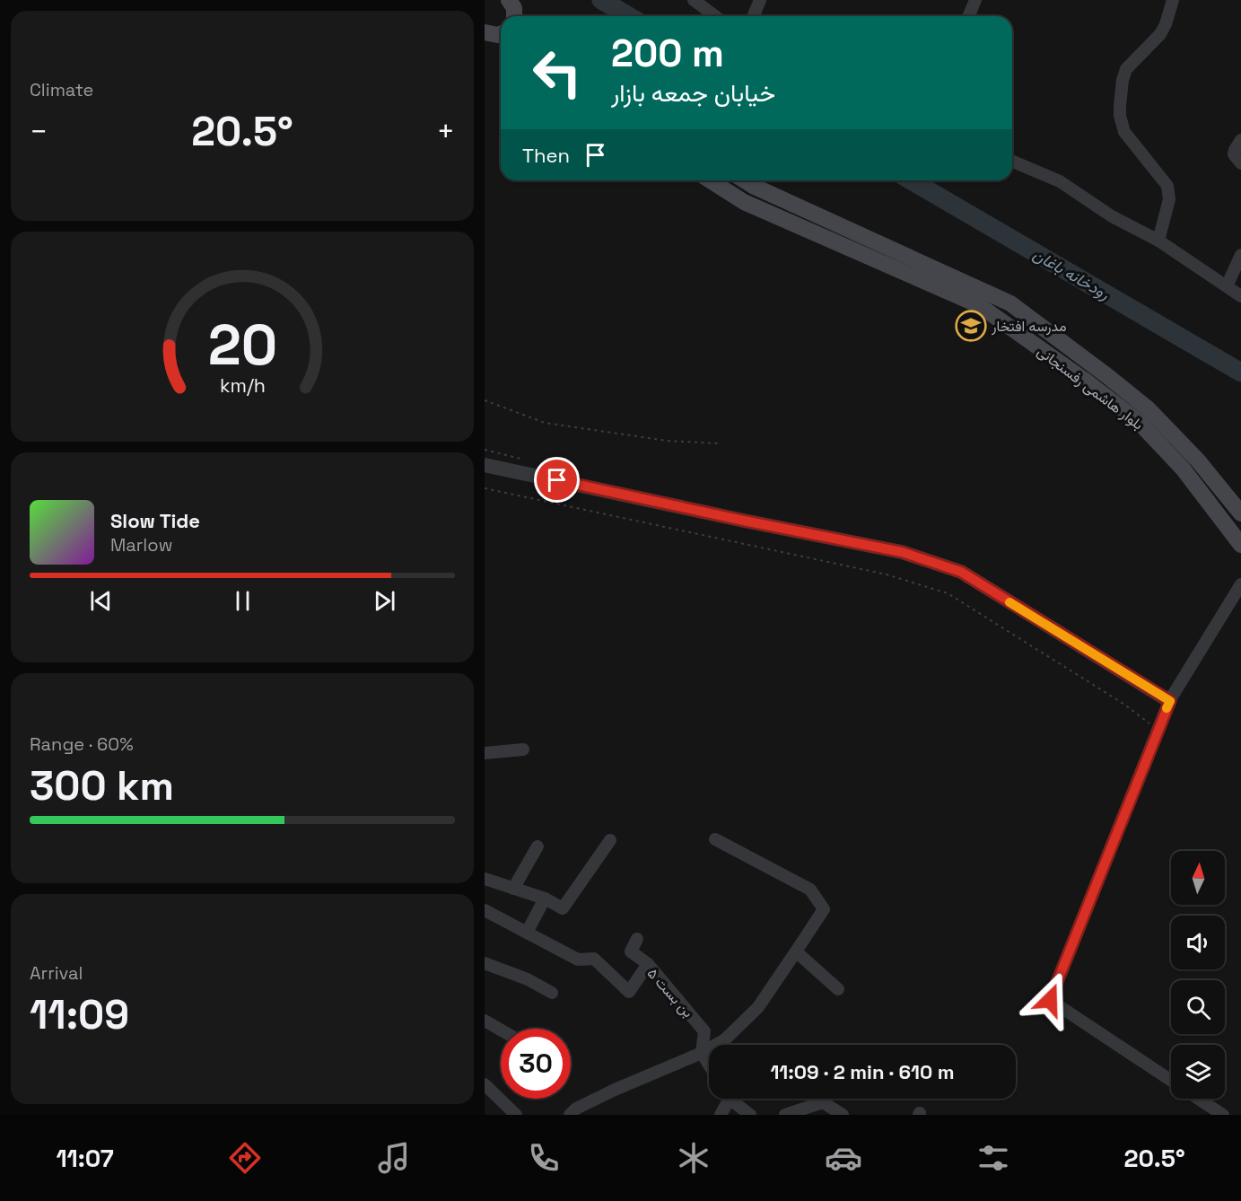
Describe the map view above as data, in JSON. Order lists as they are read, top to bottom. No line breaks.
{"streets":{"main road":["بلوار هاشمی رفسنجانی"],"street":["بن بست ۵"]},"water":["رودخانه باغان"],"places":{"school or university":["مدرسه افتخار"]},"north":"top","page":{"tile":["Climate",["Range · 60%","300 km"],["Arrival","11:09"]],"turn":["200 m","خیابان جمعه بازار"],"heat":["−","20.5°","+"],"then":"Then","song":["Slow Tide","Marlow"],"limit":"30","trip":"11:09 · 2 min · 610 m","tabs":["11:07","20.5°"],"gauge":["20","km/h"]}}
